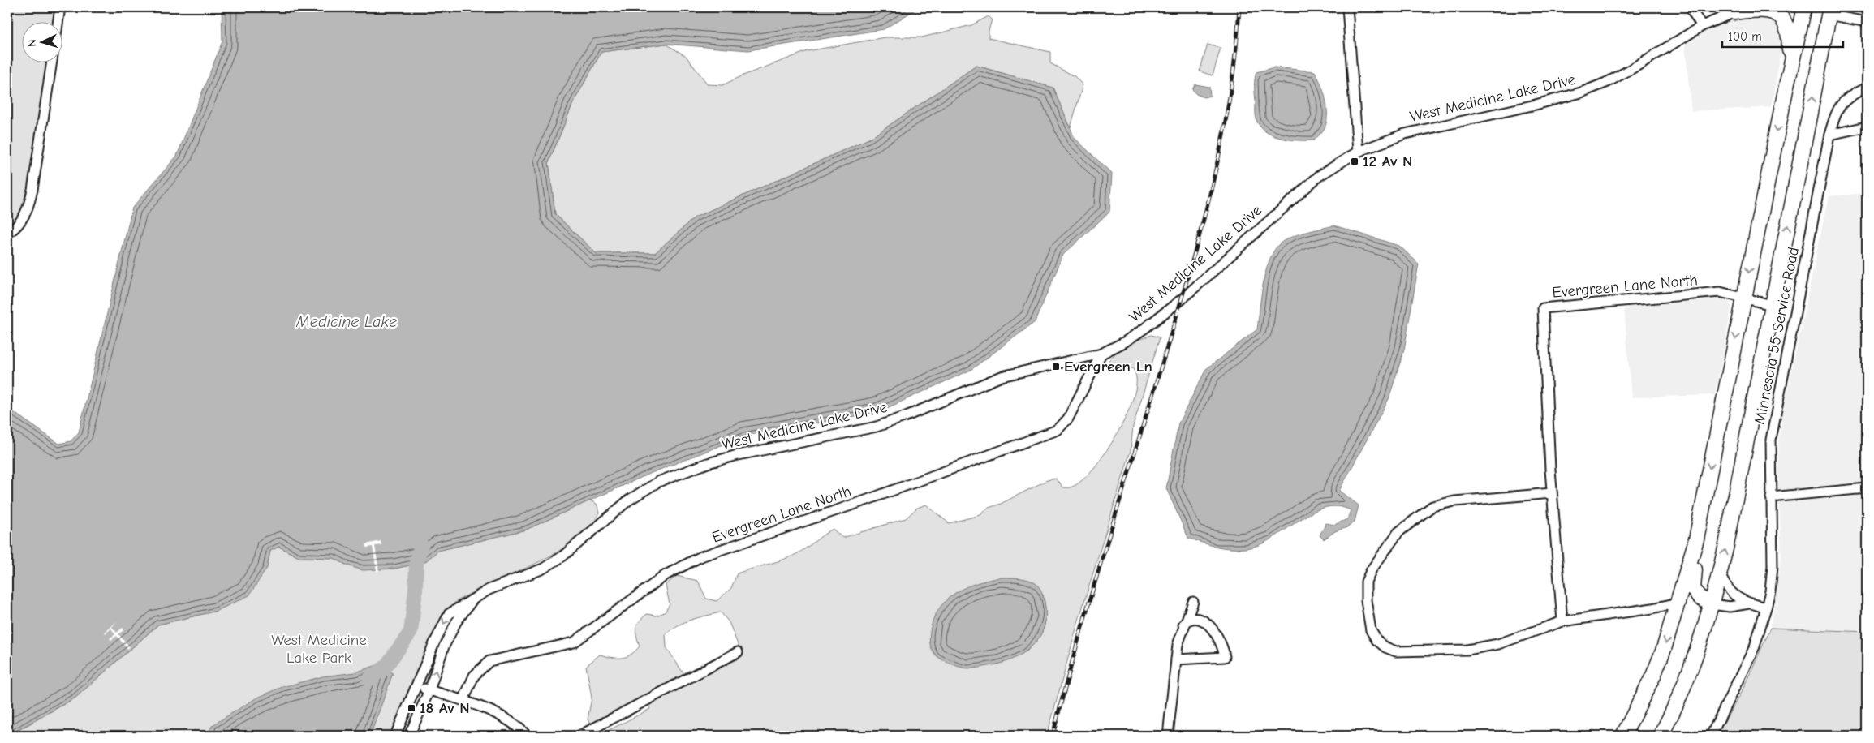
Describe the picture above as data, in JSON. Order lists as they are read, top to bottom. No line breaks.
{"streets":{"street":["West Medicine Lake Drive","Evergreen Lane North","Minnesota 55 Service Road"]},"crossings":[["West Medicine Lake Drive","Evergreen Lane North"]],"water":["Medicine Lake"],"parks":["West Medicine Lake Park"],"places":{"transit":["12 Av N","Evergreen Ln","18 Av N"]},"scale_bar":"100 m","north":"left"}
